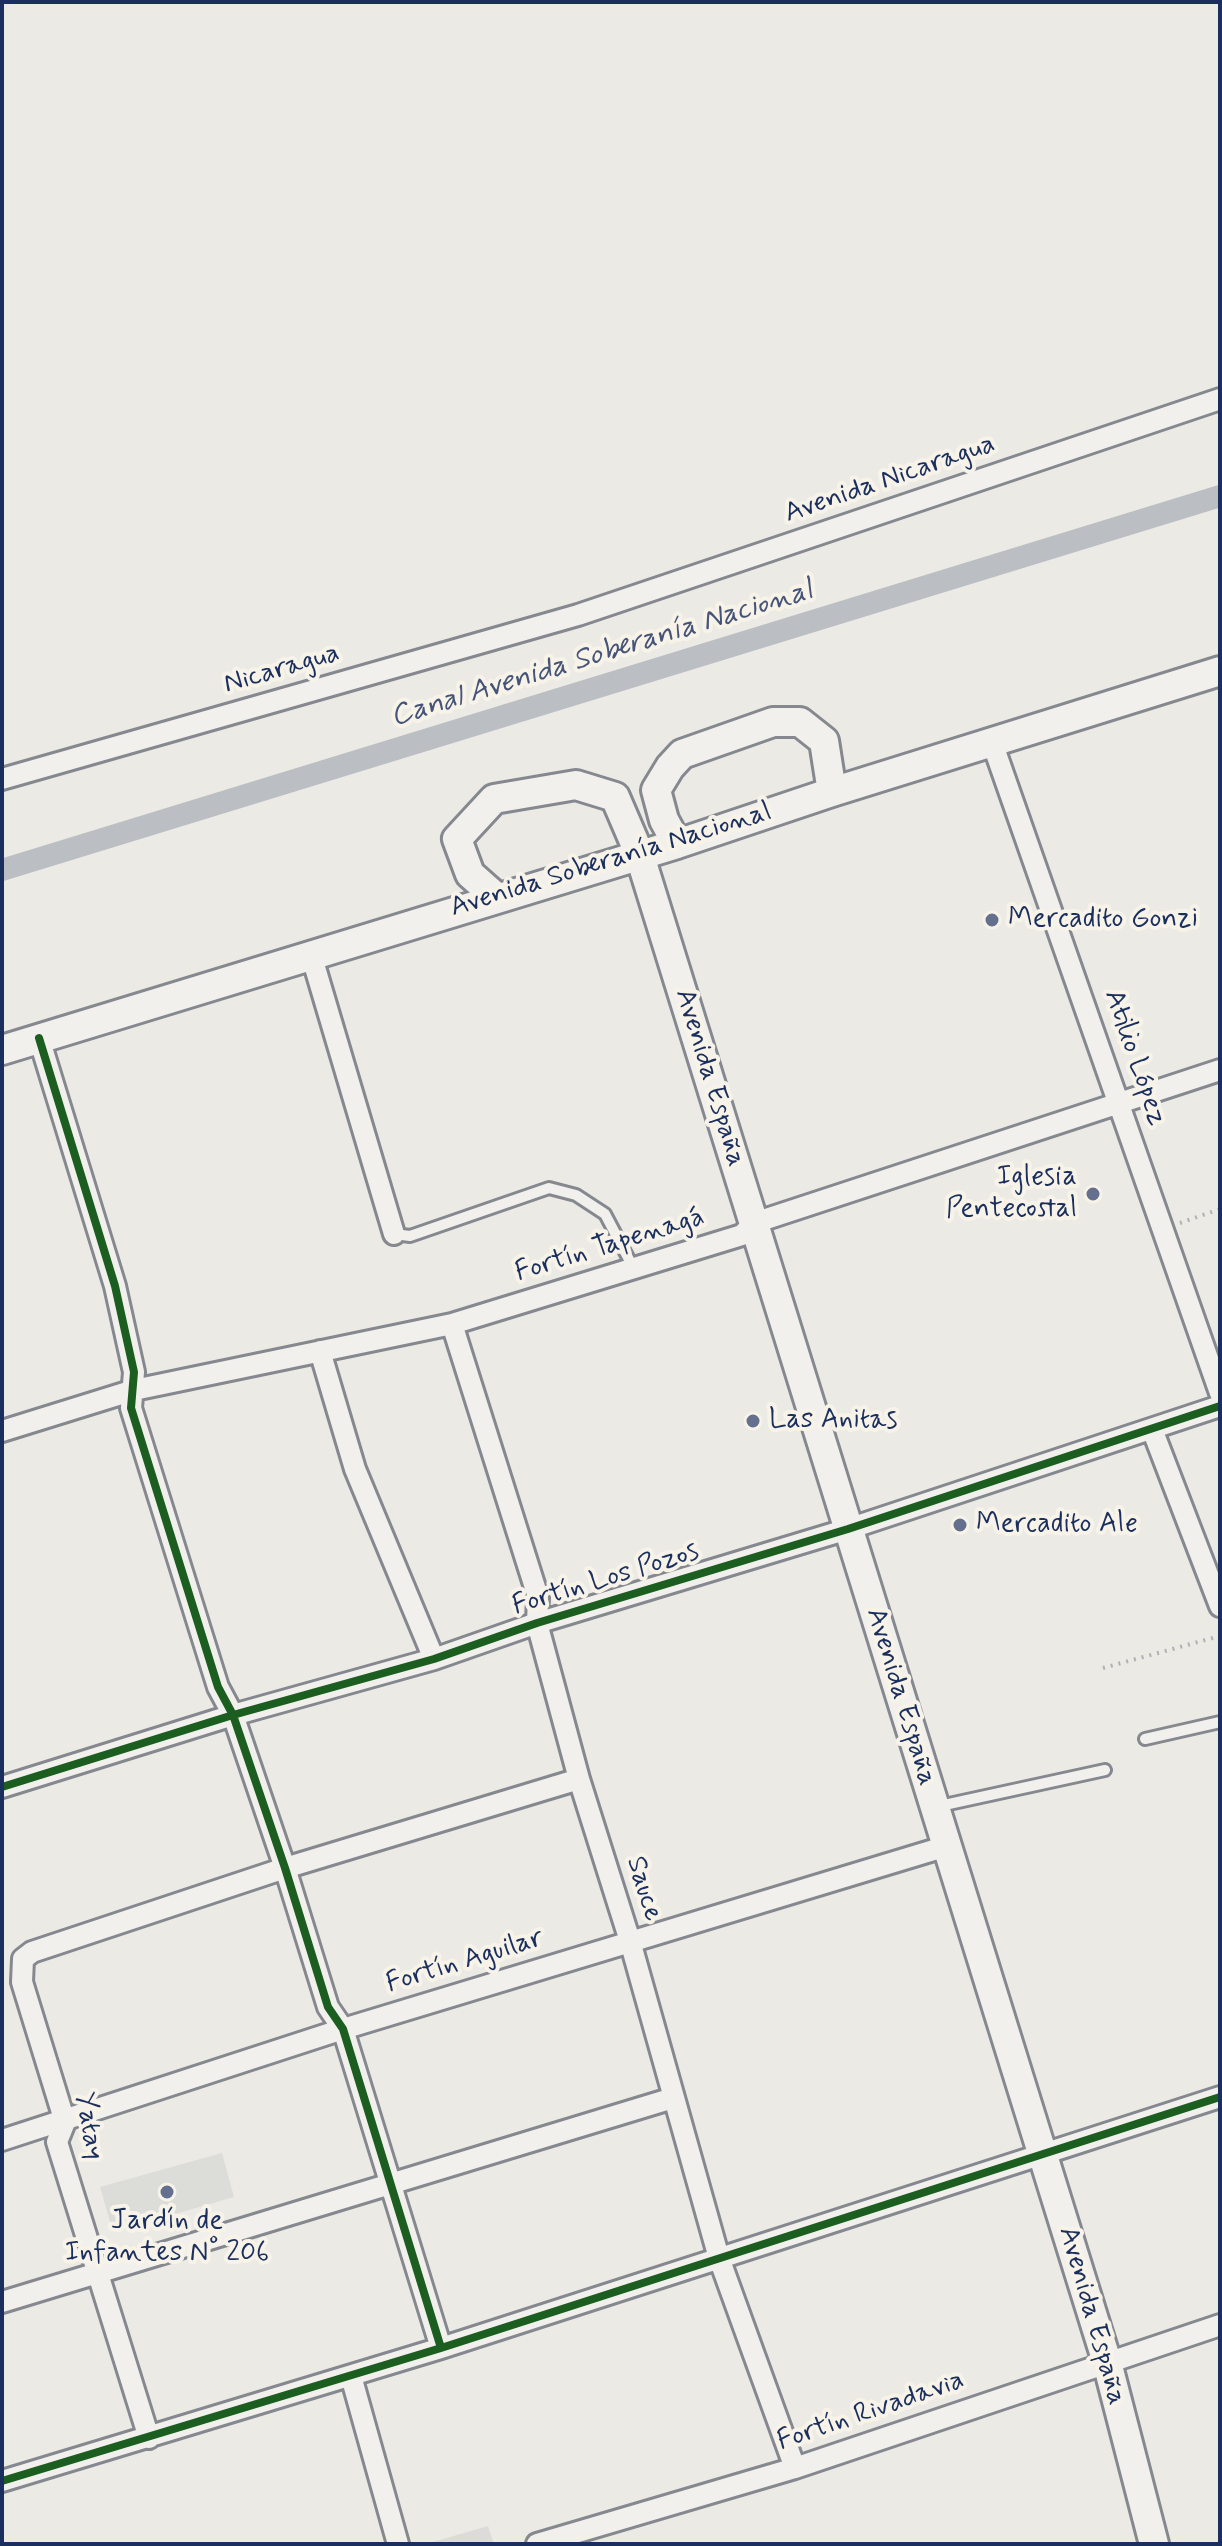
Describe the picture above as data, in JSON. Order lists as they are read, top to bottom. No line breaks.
{"streets":{"main road":["Avenida Soberanía Nacional","Avenida España"],"street":["Avenida Nicaragua","Nicaragua","Atilio López","Fortín Tapenagá","Fortín Los Pozos","Sauce","Fortín Aguilar","Yatay","Fortín Rivadavia"]},"crossings":[["Avenida Nicaragua","Nicaragua"],["Avenida Soberanía Nacional","Atilio López"],["Avenida Soberanía Nacional","Avenida España"],["Atilio López","Fortín Tapenagá"],["Avenida España","Fortín Tapenagá"],["Avenida España","Fortín Los Pozos"],["Avenida España","Fortín Aguilar"],["Avenida España","Fortín Rivadavia"],["Fortín Tapenagá","Sauce"],["Fortín Los Pozos","Sauce"],["Sauce","Fortín Aguilar"],["Sauce","Fortín Rivadavia"],["Fortín Aguilar","Yatay"]],"water":["Canal Avenida Soberanía Nacional"],"places":["Mercadito Gonzi","Iglesia Pentecostal","Las Anitas","Mercadito Ale","Jardín de Infantes N° 206"]}
